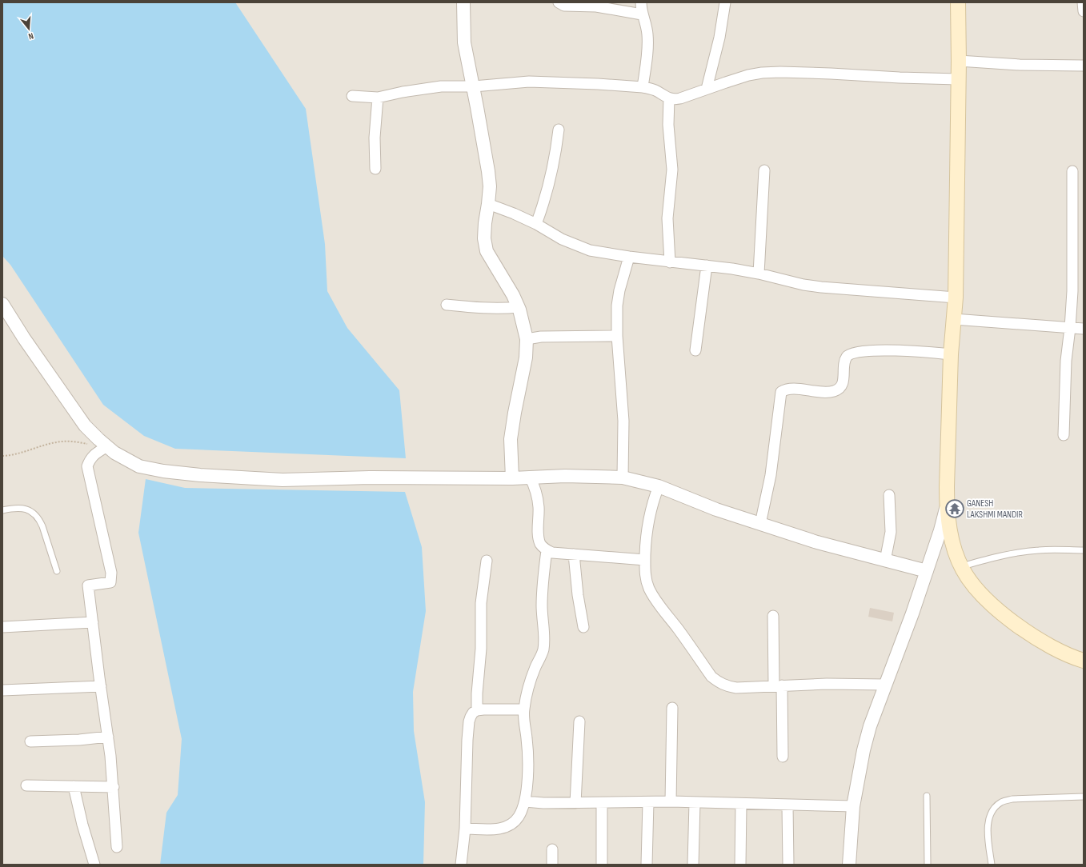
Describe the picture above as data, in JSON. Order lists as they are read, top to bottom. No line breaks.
{"places":{"temple":["GANESH LAKSHMI MANDIR"]},"north":"bottom"}
